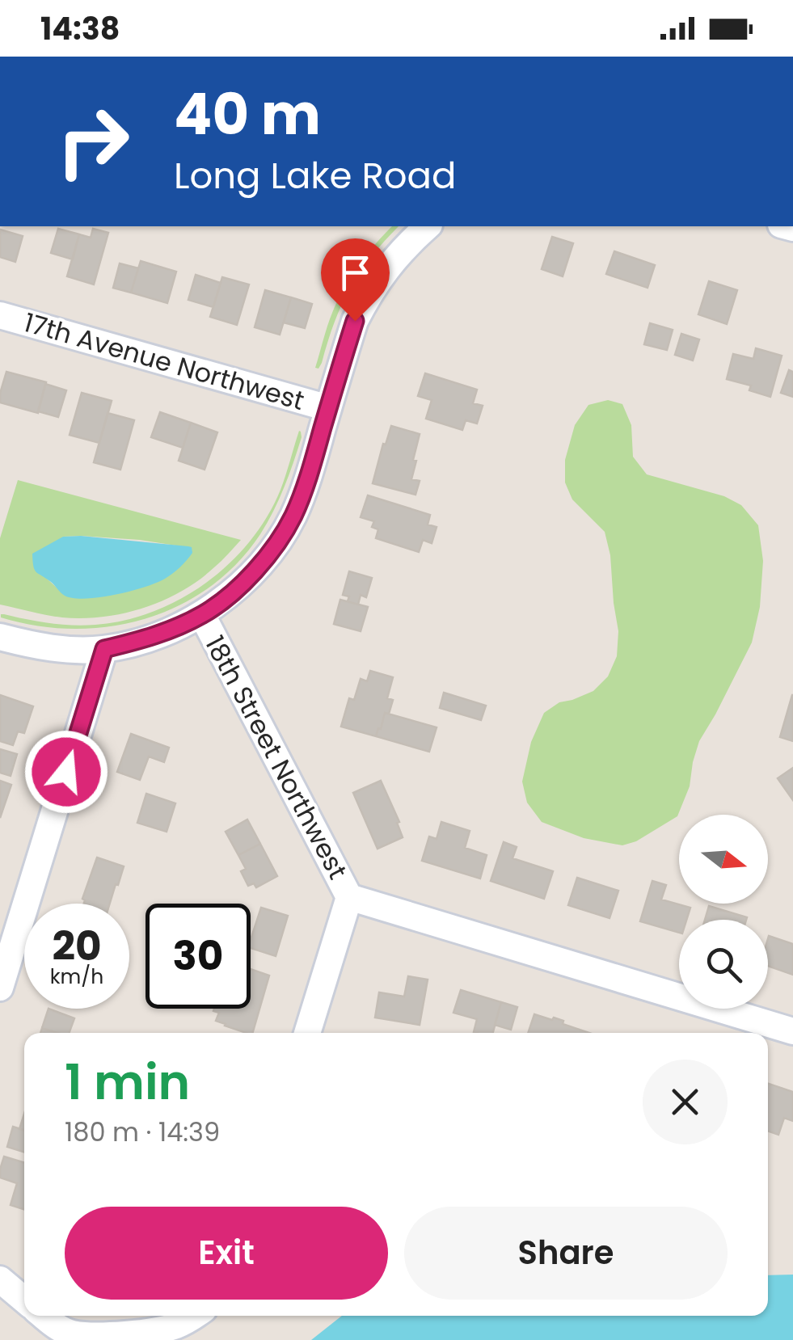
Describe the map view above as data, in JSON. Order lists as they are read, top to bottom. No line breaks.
{"streets":{"street":["17th Avenue Northwest","18th Street Northwest"]},"north":"right","page":{"status":"14:38","turn":["40 m","Long Lake Road"],"speed":"20 km/h","limit":"30","heading":["1 min","180 m · 14:39"],"buttons":["Exit","Share"]}}
